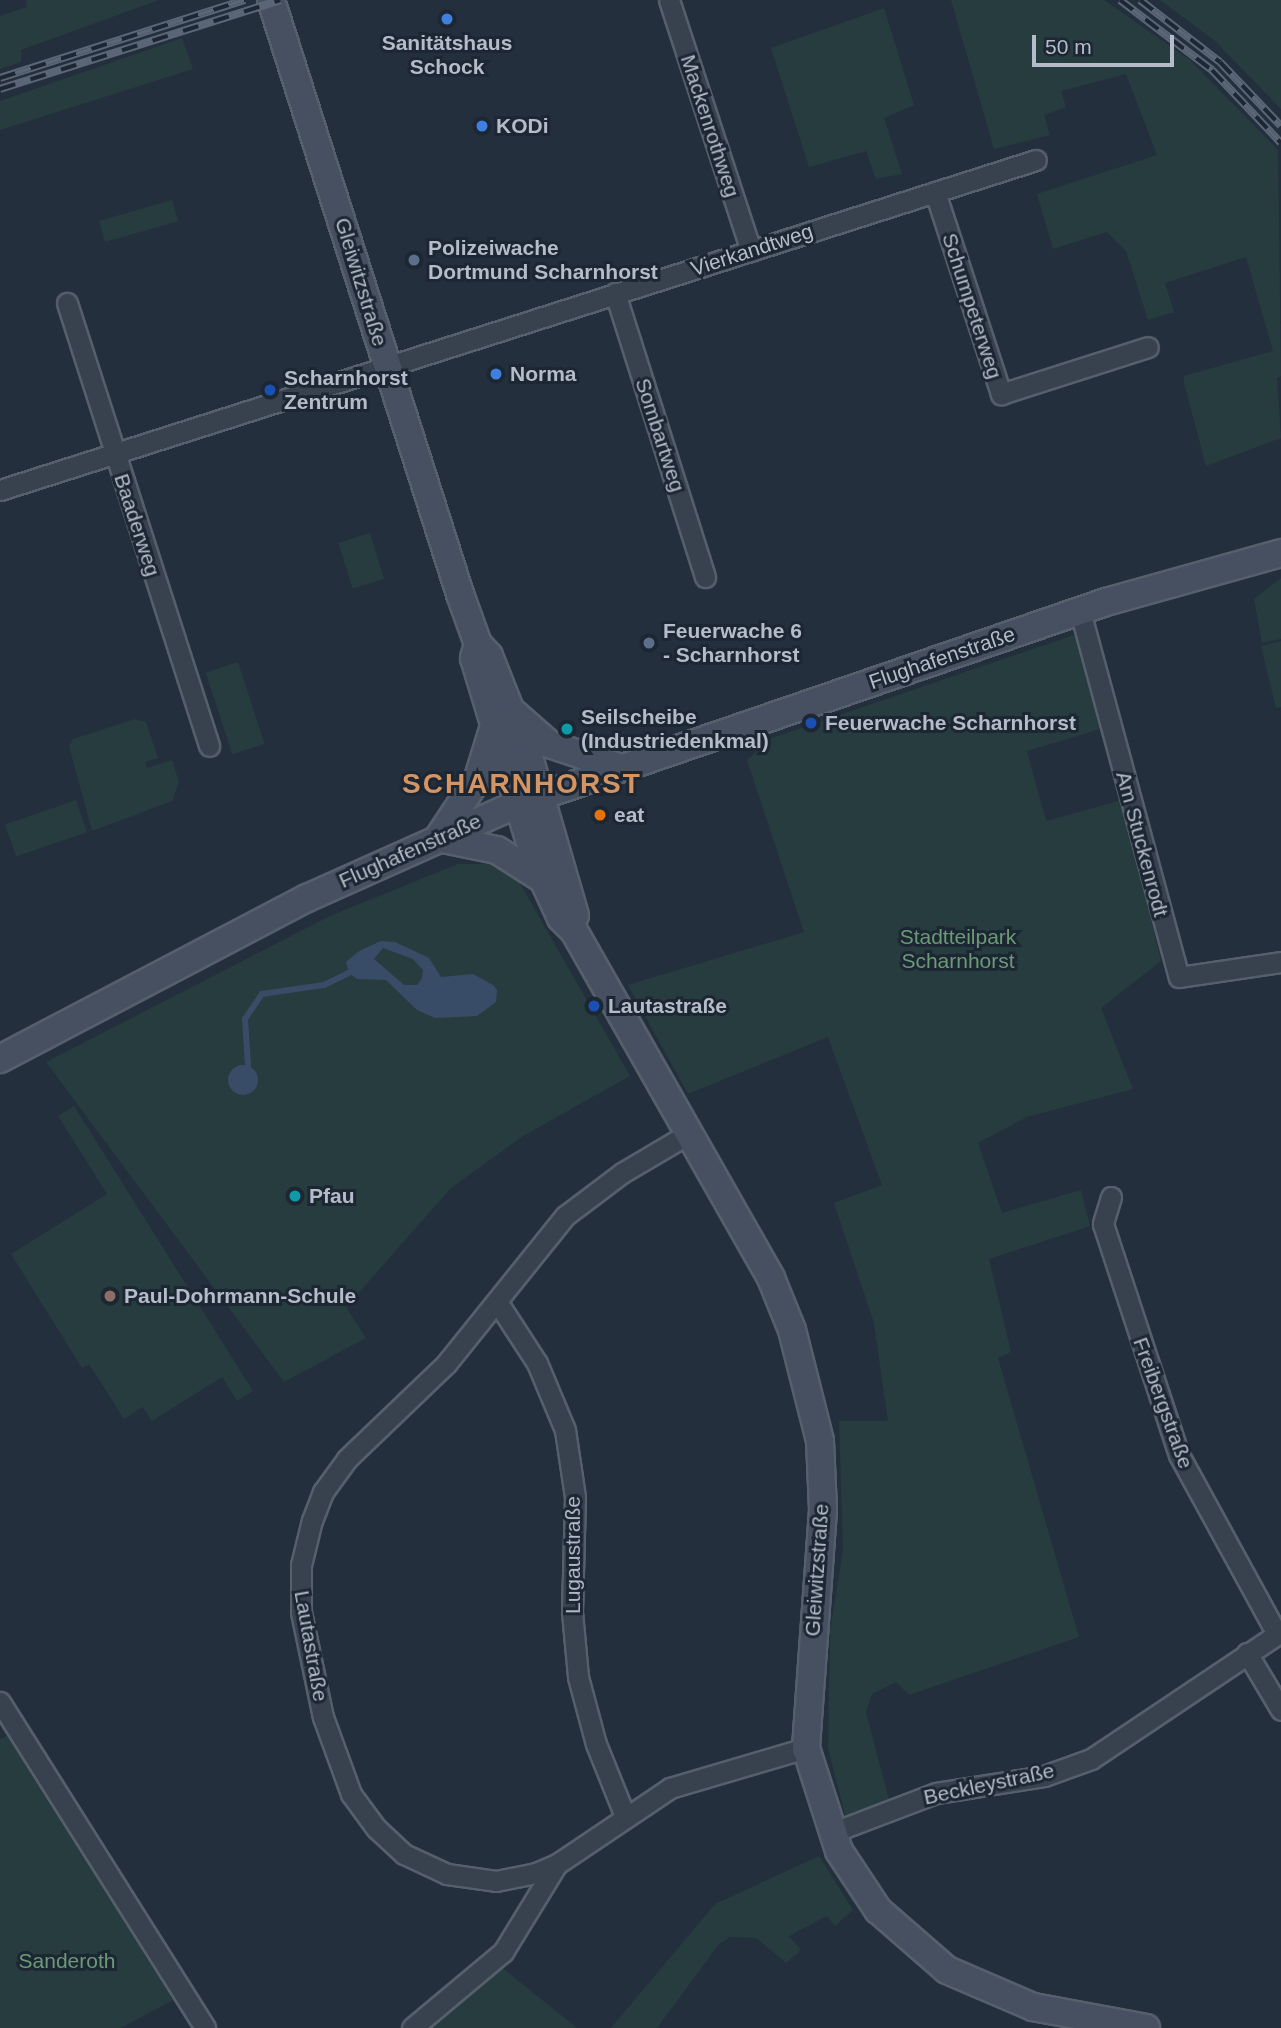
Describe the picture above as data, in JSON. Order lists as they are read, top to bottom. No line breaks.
{"streets":{"street":["Mackenrothweg","Vierkandtweg","Gleiwitzstraße","Schumpeterweg","Sombartweg","Baaderweg","Flughafenstraße","Am Stuckenrodt","Freibergstraße","Lugaustraße","Lautastraße","Beckleystraße"]},"crossings":[["Mackenrothweg","Vierkandtweg"],["Vierkandtweg","Gleiwitzstraße"],["Vierkandtweg","Schumpeterweg"],["Vierkandtweg","Sombartweg"],["Vierkandtweg","Baaderweg"],["Gleiwitzstraße","Flughafenstraße"],["Gleiwitzstraße","Lautastraße"],["Gleiwitzstraße","Beckleystraße"],["Flughafenstraße","Am Stuckenrodt"],["Freibergstraße","Beckleystraße"],["Lugaustraße","Lautastraße"]],"districts":["SCHARNHORST"],"parks":["Stadtteilpark Scharnhorst","Sanderoth"],"places":["Sanitätshaus Schock","KODi","Polizeiwache Dortmund Scharnhorst","Norma","Scharnhorst Zentrum","Feuerwache 6 - Scharnhorst","Feuerwache Scharnhorst","Seilscheibe (Industriedenkmal)","eat","Lautastraße","Pfau","Paul-Dohrmann-Schule"],"scale_bar":"50 m"}
